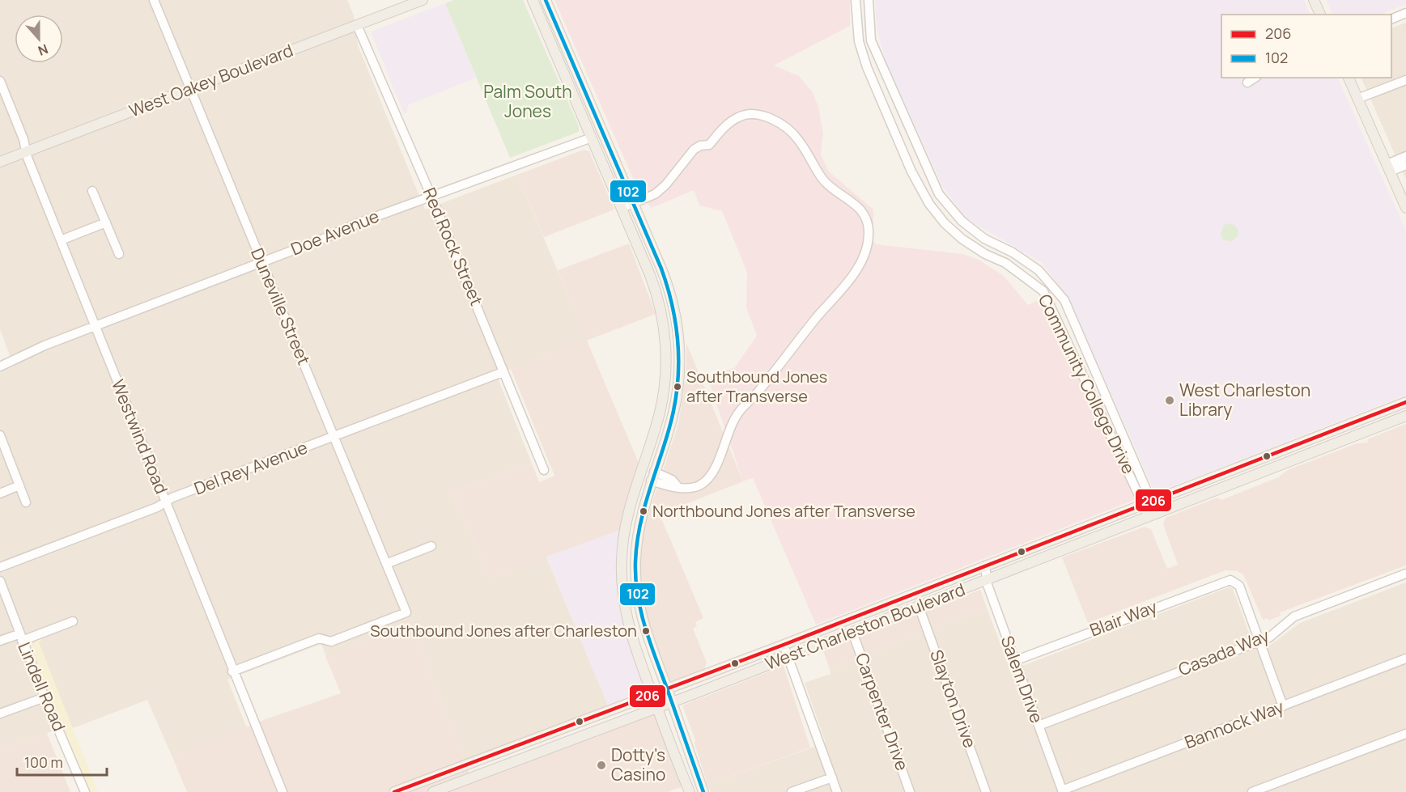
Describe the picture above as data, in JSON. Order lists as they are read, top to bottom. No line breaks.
{"streets":{"main road":["West Oakey Boulevard","West Charleston Boulevard"],"street":["Doe Avenue","Red Rock Street","Duneville Street","Community College Drive","Westwind Road","Del Rey Avenue","Blair Way","Casada Way","Salem Drive","Lindell Road","Slayton Drive","Carpenter Drive","Bannock Way"]},"crossings":[["West Oakey Boulevard","Red Rock Street"],["West Oakey Boulevard","Duneville Street"],["West Oakey Boulevard","Westwind Road"],["Doe Avenue","Red Rock Street"],["Doe Avenue","Duneville Street"],["Doe Avenue","Westwind Road"],["Red Rock Street","Del Rey Avenue"],["Duneville Street","Westwind Road"],["Duneville Street","Del Rey Avenue"],["Community College Drive","West Charleston Boulevard"],["Westwind Road","Del Rey Avenue"],["Blair Way","Casada Way"],["Blair Way","Salem Drive"],["West Charleston Boulevard","Salem Drive"],["West Charleston Boulevard","Slayton Drive"],["West Charleston Boulevard","Carpenter Drive"],["Casada Way","Salem Drive"],["Salem Drive","Bannock Way"]],"parks":["Palm South Jones"],"places":["Southbound Jones after Transverse","West Charleston Library","Northbound Jones after Transverse","Southbound Jones after Charleston","Dotty's Casino"],"lines":["transit line 102","transit line 206"],"legend":["206","102"],"scale_bar":"100 m","north":"bottom"}
